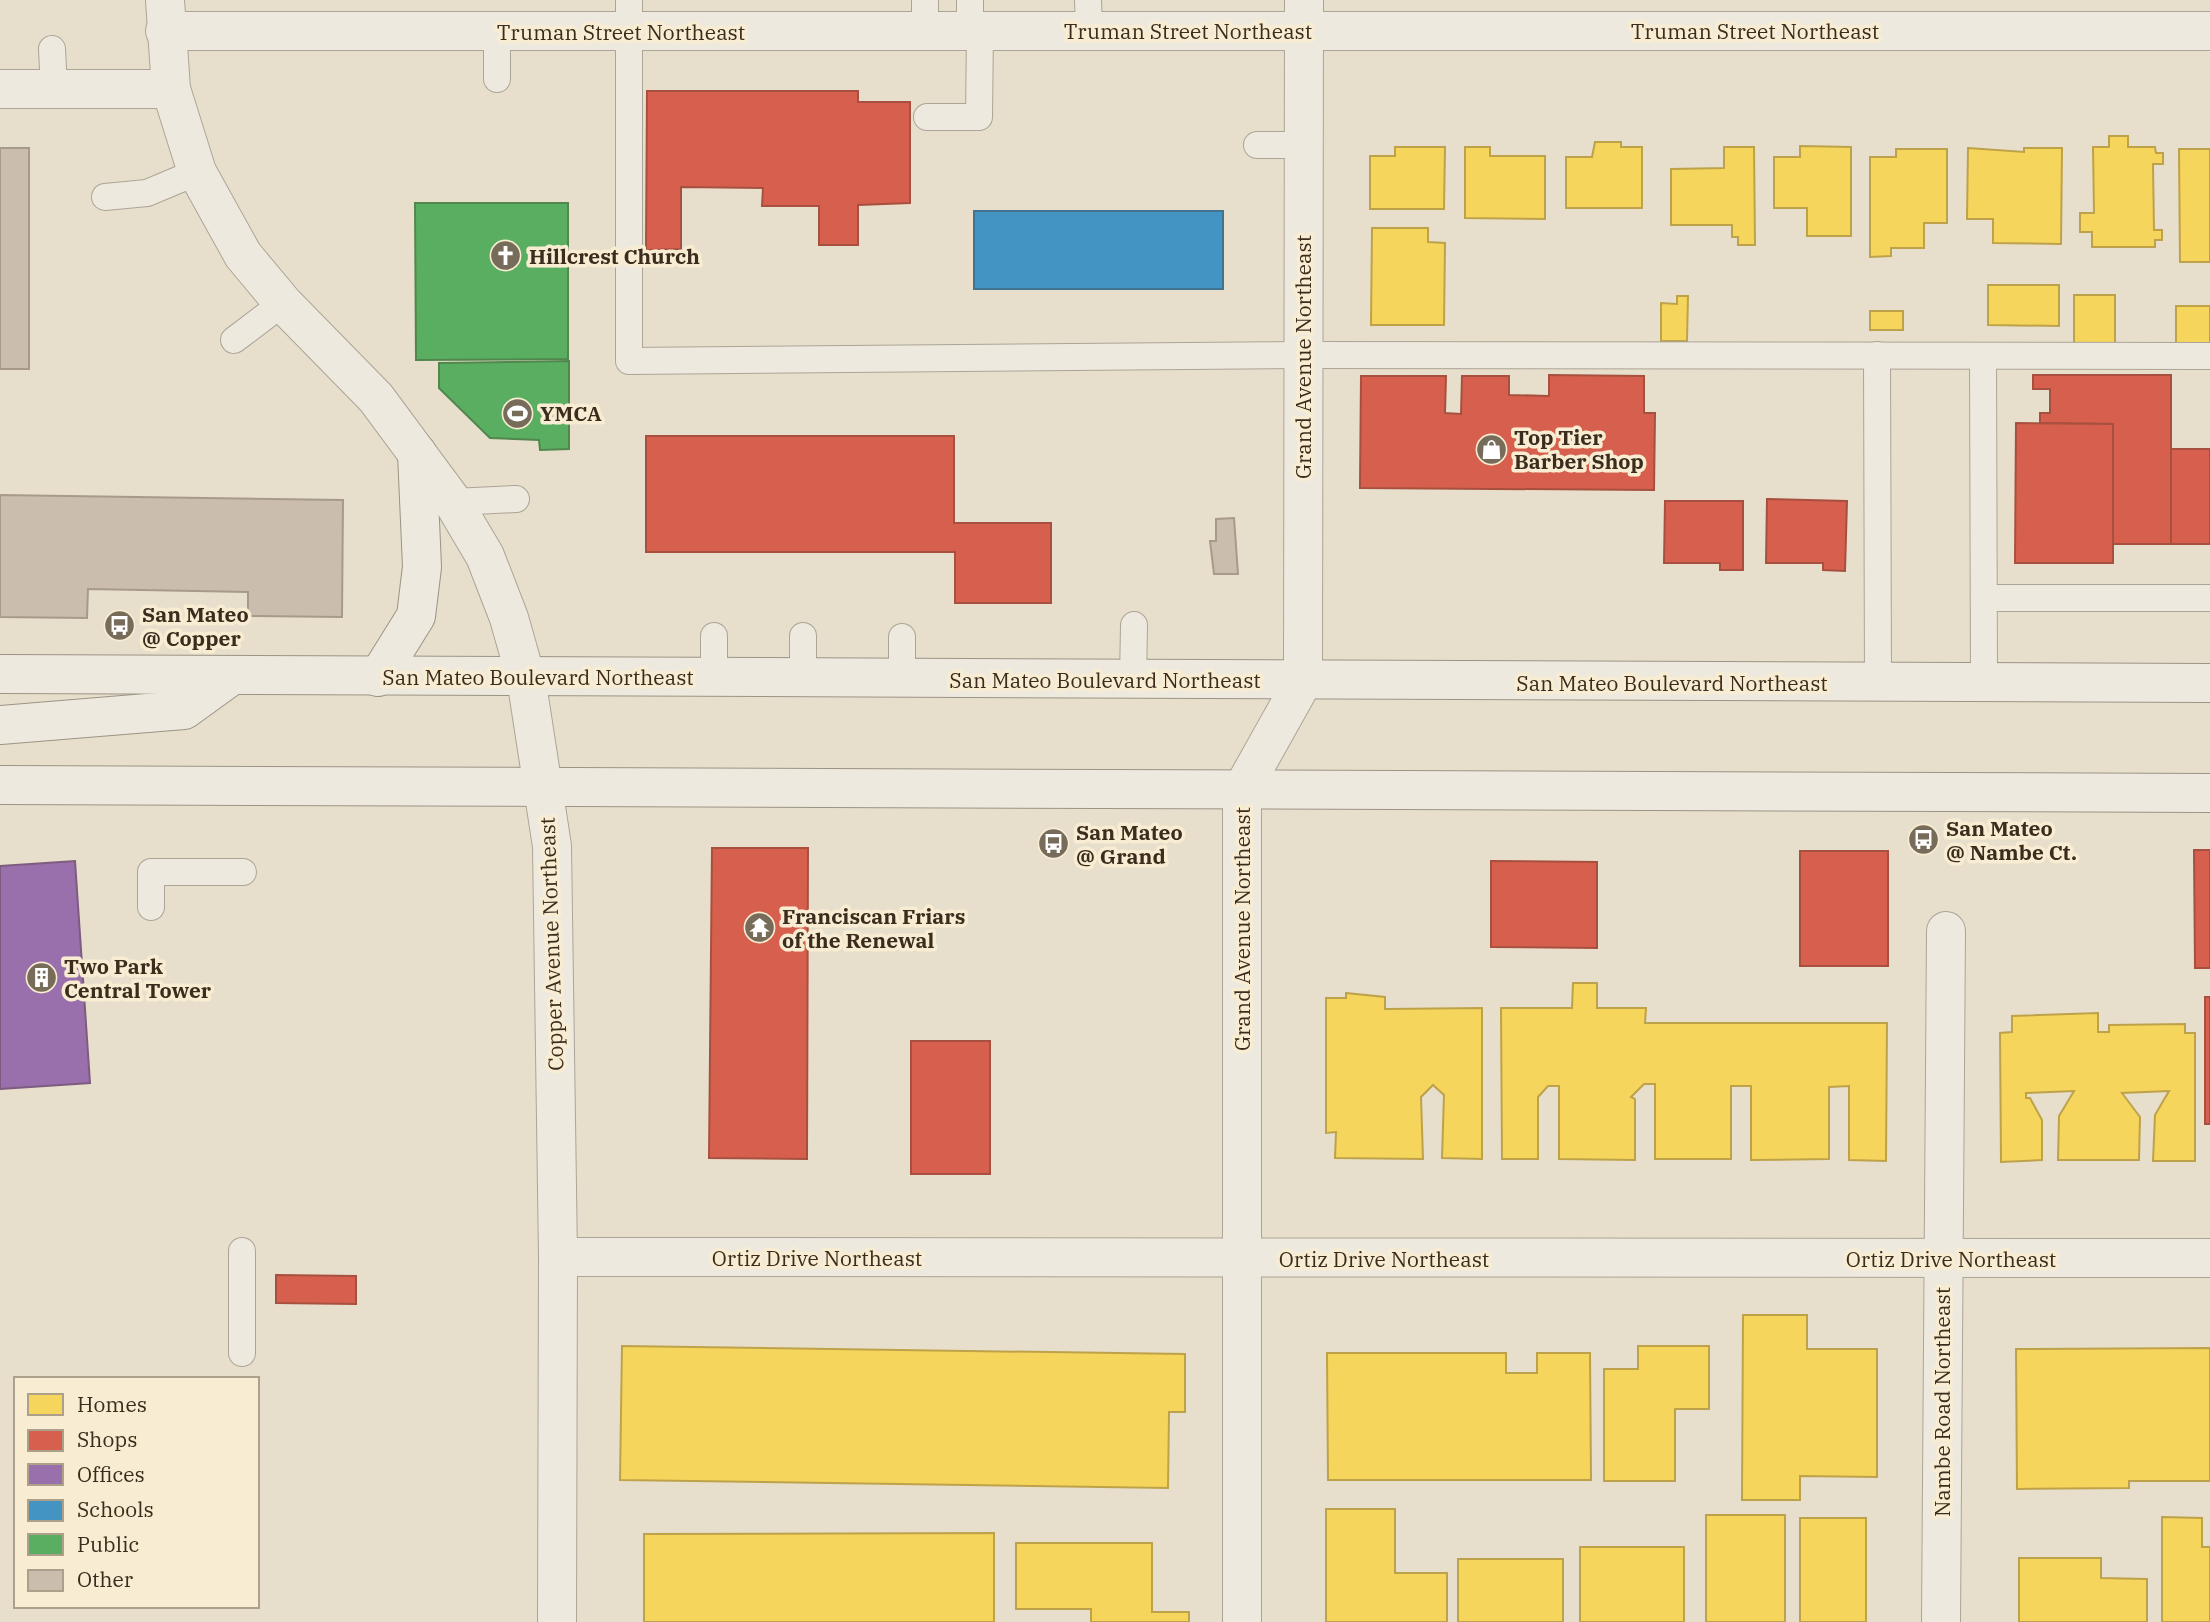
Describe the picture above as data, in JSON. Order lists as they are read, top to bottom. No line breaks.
{"streets":{"street":["Truman Street Northeast","Grand Avenue Northeast","San Mateo Boulevard Northeast","Copper Avenue Northeast","Ortiz Drive Northeast","Nambe Road Northeast"]},"crossings":[["Truman Street Northeast","Grand Avenue Northeast"],["Truman Street Northeast","Copper Avenue Northeast"],["Grand Avenue Northeast","San Mateo Boulevard Northeast"],["Grand Avenue Northeast","Ortiz Drive Northeast"],["San Mateo Boulevard Northeast","Copper Avenue Northeast"],["Copper Avenue Northeast","Ortiz Drive Northeast"],["Ortiz Drive Northeast","Nambe Road Northeast"]],"places":{"church":["Hillcrest Church"],"sports":["YMCA"],"shop":["Top Tier Barber Shop"],"bus stop":["San Mateo @ Copper","San Mateo @ Nambe Ct.","San Mateo @ Grand"],"temple":["Franciscan Friars of the Renewal"],"building":["Two Park Central Tower"]},"legend":["Homes","Shops","Offices","Schools","Public","Other"]}
